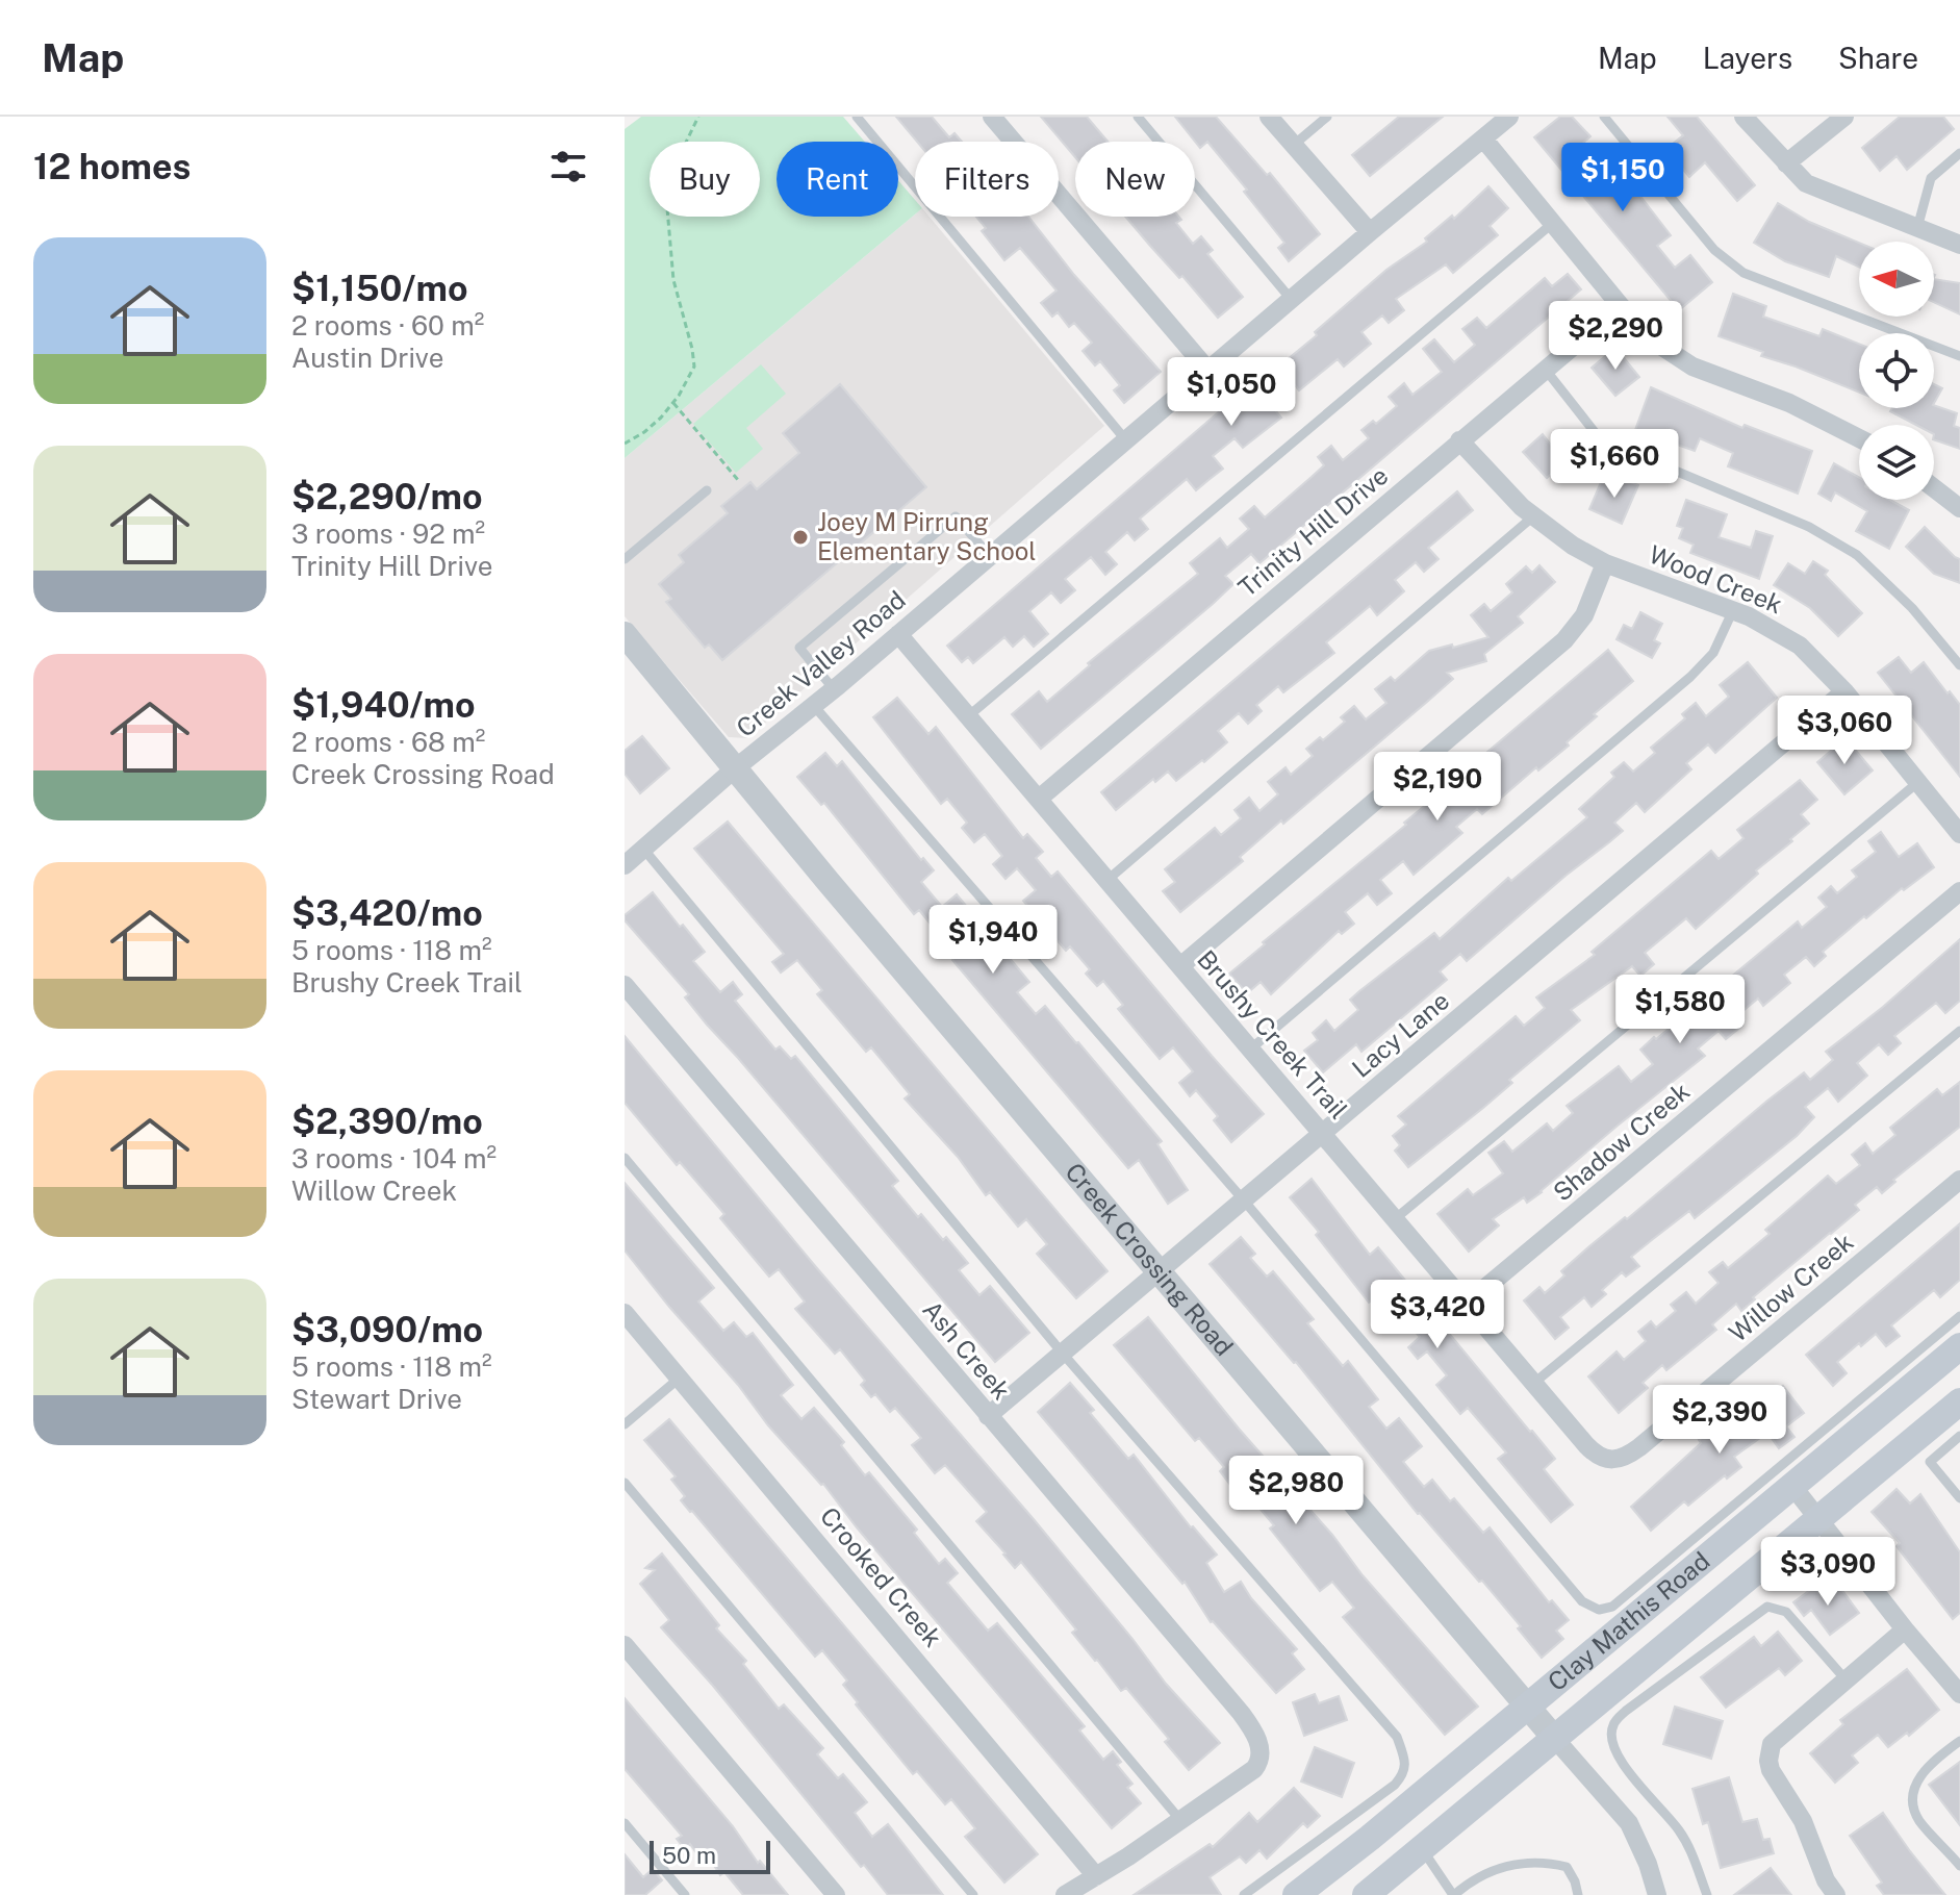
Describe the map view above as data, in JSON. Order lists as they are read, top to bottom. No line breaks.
{"streets":{"main road":["Clay Mathis Road"],"street":["Trinity Hill Drive","Wood Creek","Creek Valley Road","Brushy Creek Trail","Lacy Lane","Shadow Creek","Creek Crossing Road","Willow Creek","Ash Creek","Crooked Creek"]},"crossings":[["Trinity Hill Drive","Wood Creek"],["Trinity Hill Drive","Brushy Creek Trail"],["Wood Creek","Lacy Lane"],["Creek Valley Road","Brushy Creek Trail"],["Creek Valley Road","Creek Crossing Road"],["Brushy Creek Trail","Lacy Lane"],["Brushy Creek Trail","Shadow Creek"],["Brushy Creek Trail","Willow Creek"],["Lacy Lane","Creek Crossing Road"],["Lacy Lane","Ash Creek"],["Creek Crossing Road","Clay Mathis Road"]],"places":["Joey M Pirrung Elementary School"],"scale_bar":"50 m","north":"left","page":{"header":"Map","nav":["Map","Layers","Share"],"heading":"12 homes","chip":["Buy","Rent","Filters","New"],"price":["$1,150","$2,290","$1,050","$1,660","$3,060","$2,190","$1,940","$1,580","$3,420","$2,390","$2,980","$3,090"],"list":[{"name":"$1,150/mo","note":"2 rooms · 60 m² · Austin Drive"},{"name":"$2,290/mo","note":"3 rooms · 92 m² · Trinity Hill Drive"},{"name":"$1,940/mo","note":"2 rooms · 68 m² · Creek Crossing Road"},{"name":"$3,420/mo","note":"5 rooms · 118 m² · Brushy Creek Trail"},{"name":"$2,390/mo","note":"3 rooms · 104 m² · Willow Creek"},{"name":"$3,090/mo","note":"5 rooms · 118 m² · Stewart Drive"}],"scale":"50 m"}}
